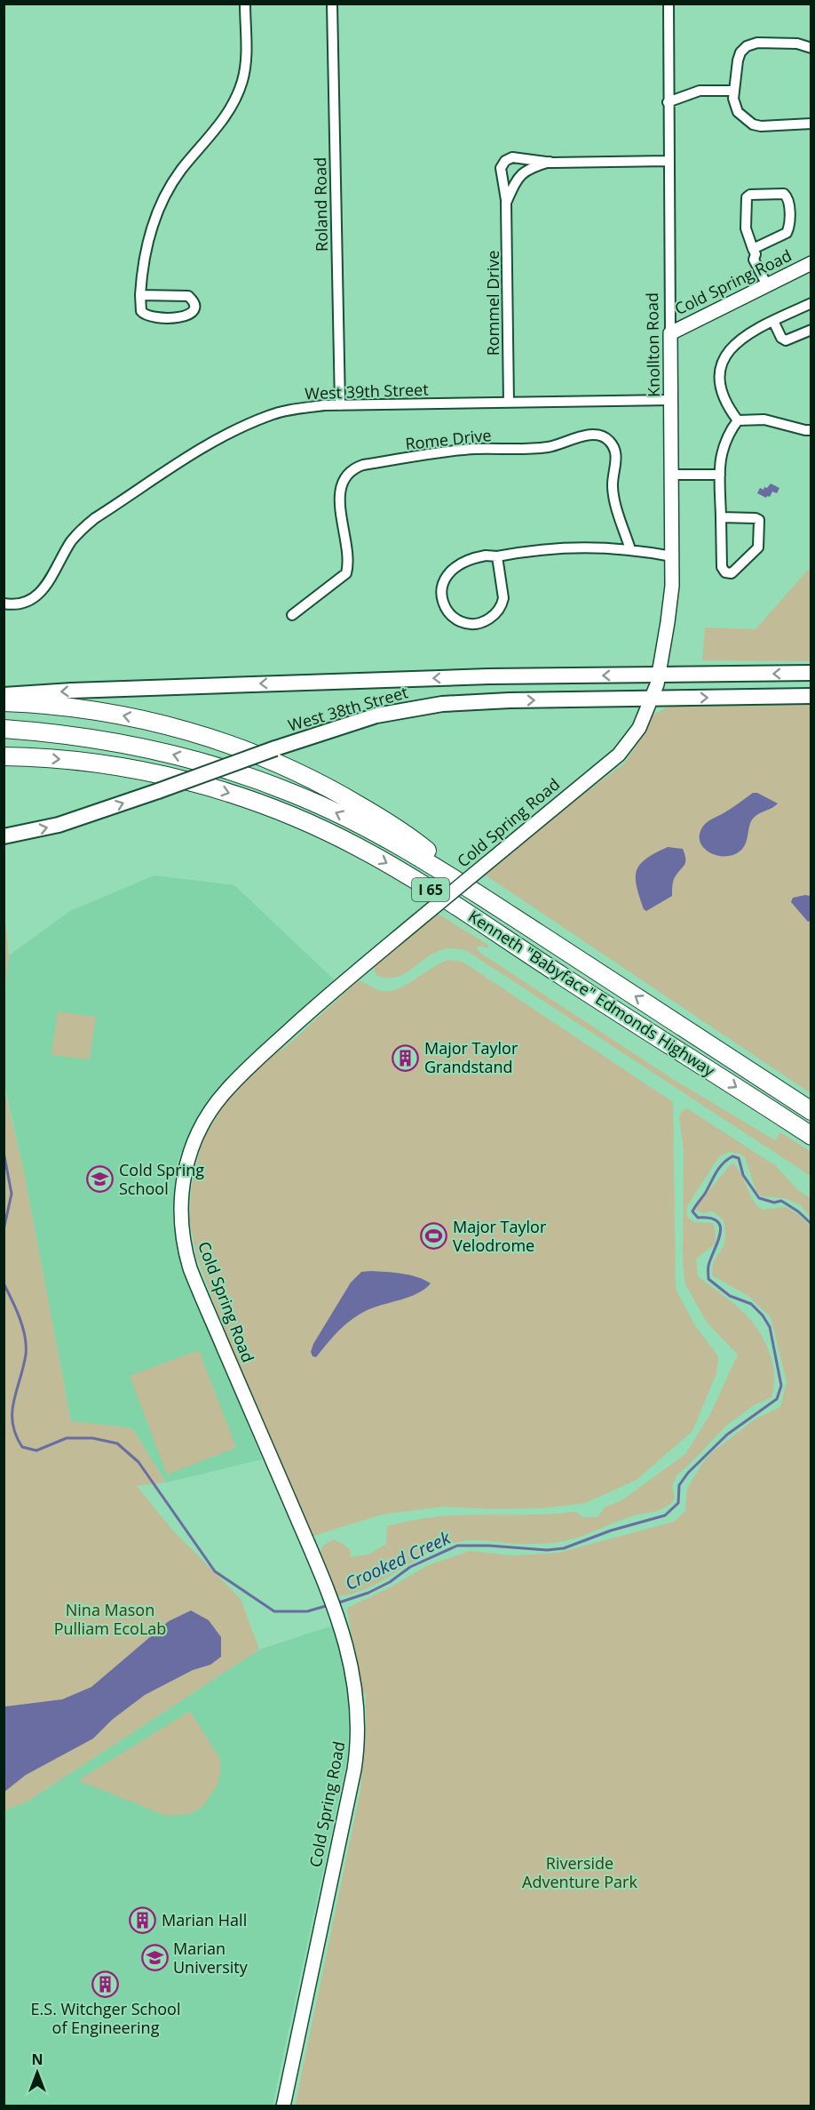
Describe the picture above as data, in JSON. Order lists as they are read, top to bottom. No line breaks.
{"streets":{"highway":["I 65","Kenneth \"Babyface\" Edmonds Highway"],"main road":["West 38th Street"],"street":["Roland Road","Cold Spring Road","Rommel Drive","Knollton Road","West 39th Street","Rome Drive"]},"crossings":[["Roland Road","West 39th Street"],["Cold Spring Road","Knollton Road"],["Cold Spring Road","West 38th Street"],["Rommel Drive","West 39th Street"],["Knollton Road","West 39th Street"],["Knollton Road","West 38th Street"]],"water":["Crooked Creek"],"parks":["Nina Mason Pulliam EcoLab","Riverside Adventure Park"],"places":{"building":["Major Taylor Grandstand","Marian Hall","E.S. Witchger School of Engineering"],"school or university":["Cold Spring School","Marian University"],"sports":["Major Taylor Velodrome"]},"north":"top"}
